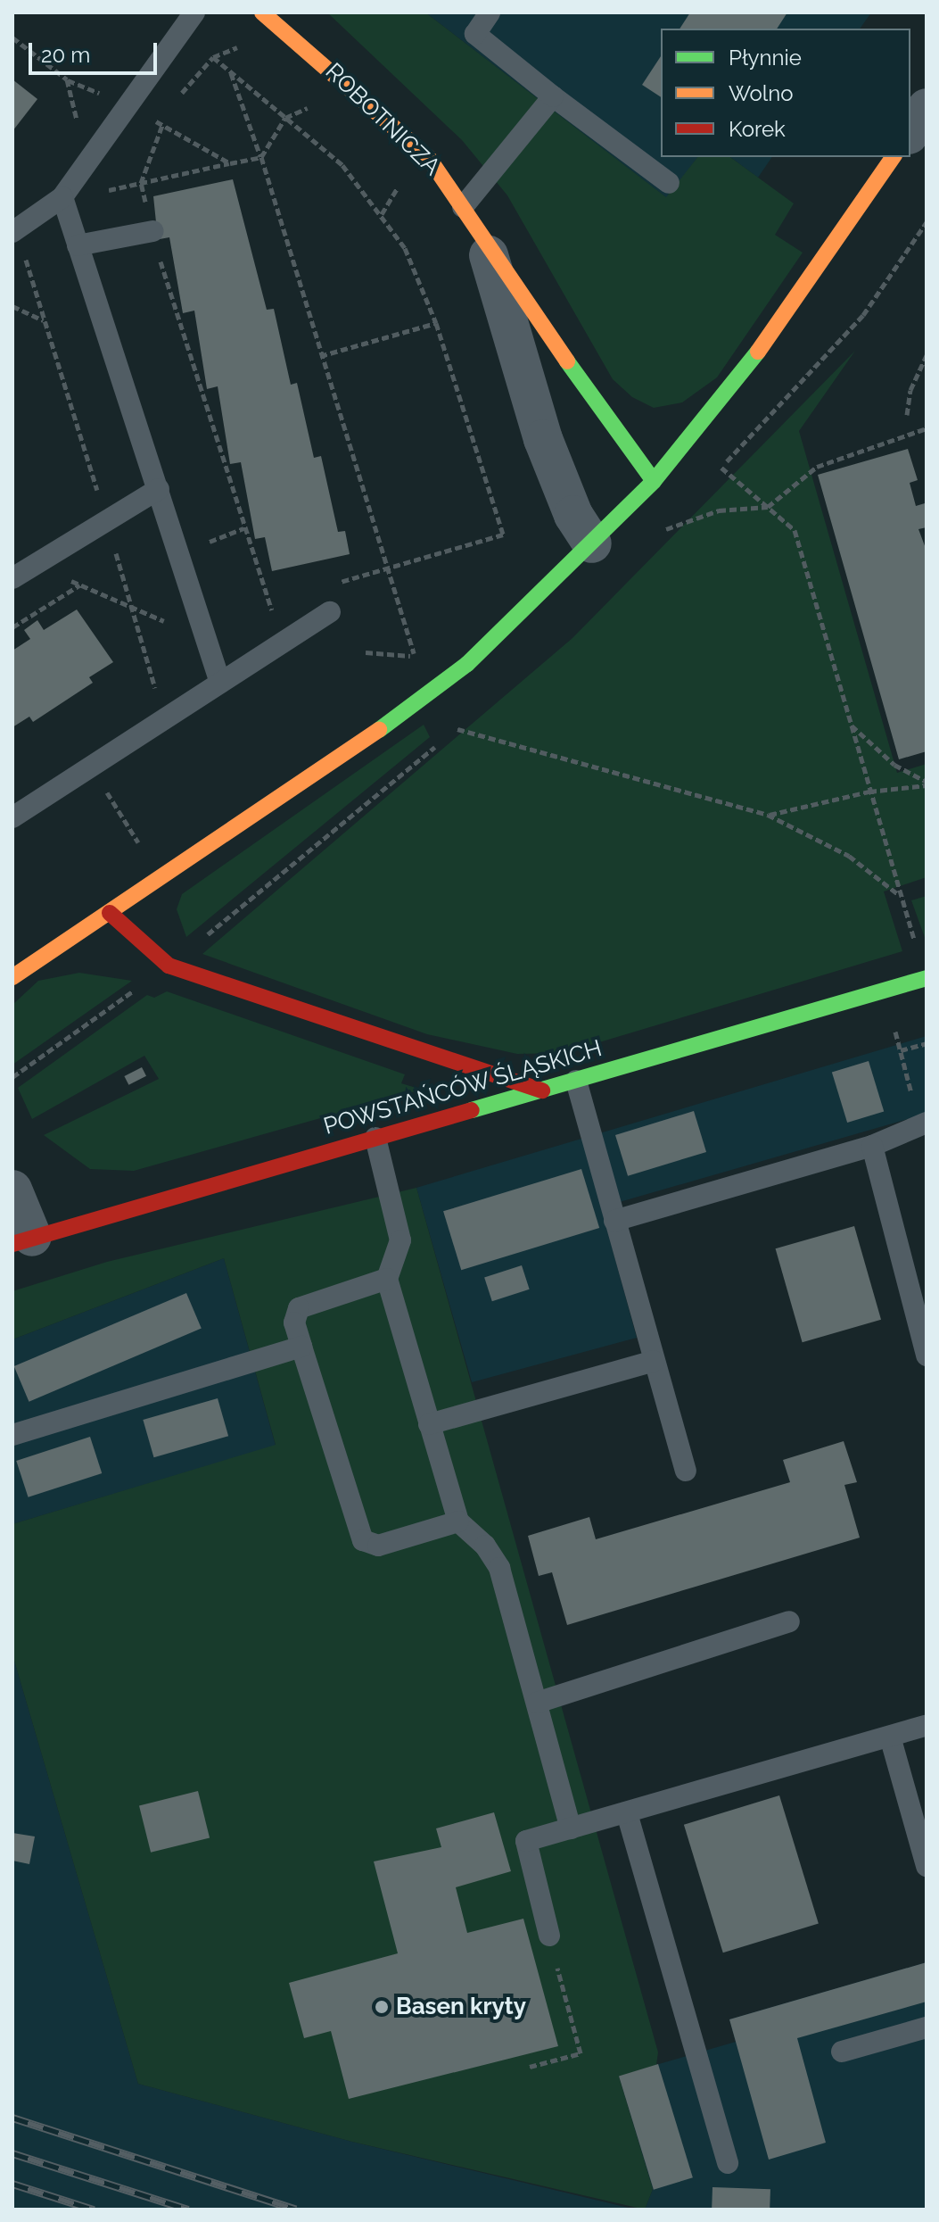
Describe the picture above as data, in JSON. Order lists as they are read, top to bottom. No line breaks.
{"streets":{"street":["ROBOTNICZA","POWSTAŃCÓW ŚLĄSKICH"]},"places":["Basen kryty"],"legend":["Płynnie","Wolno","Korek"],"scale_bar":"20 m"}
